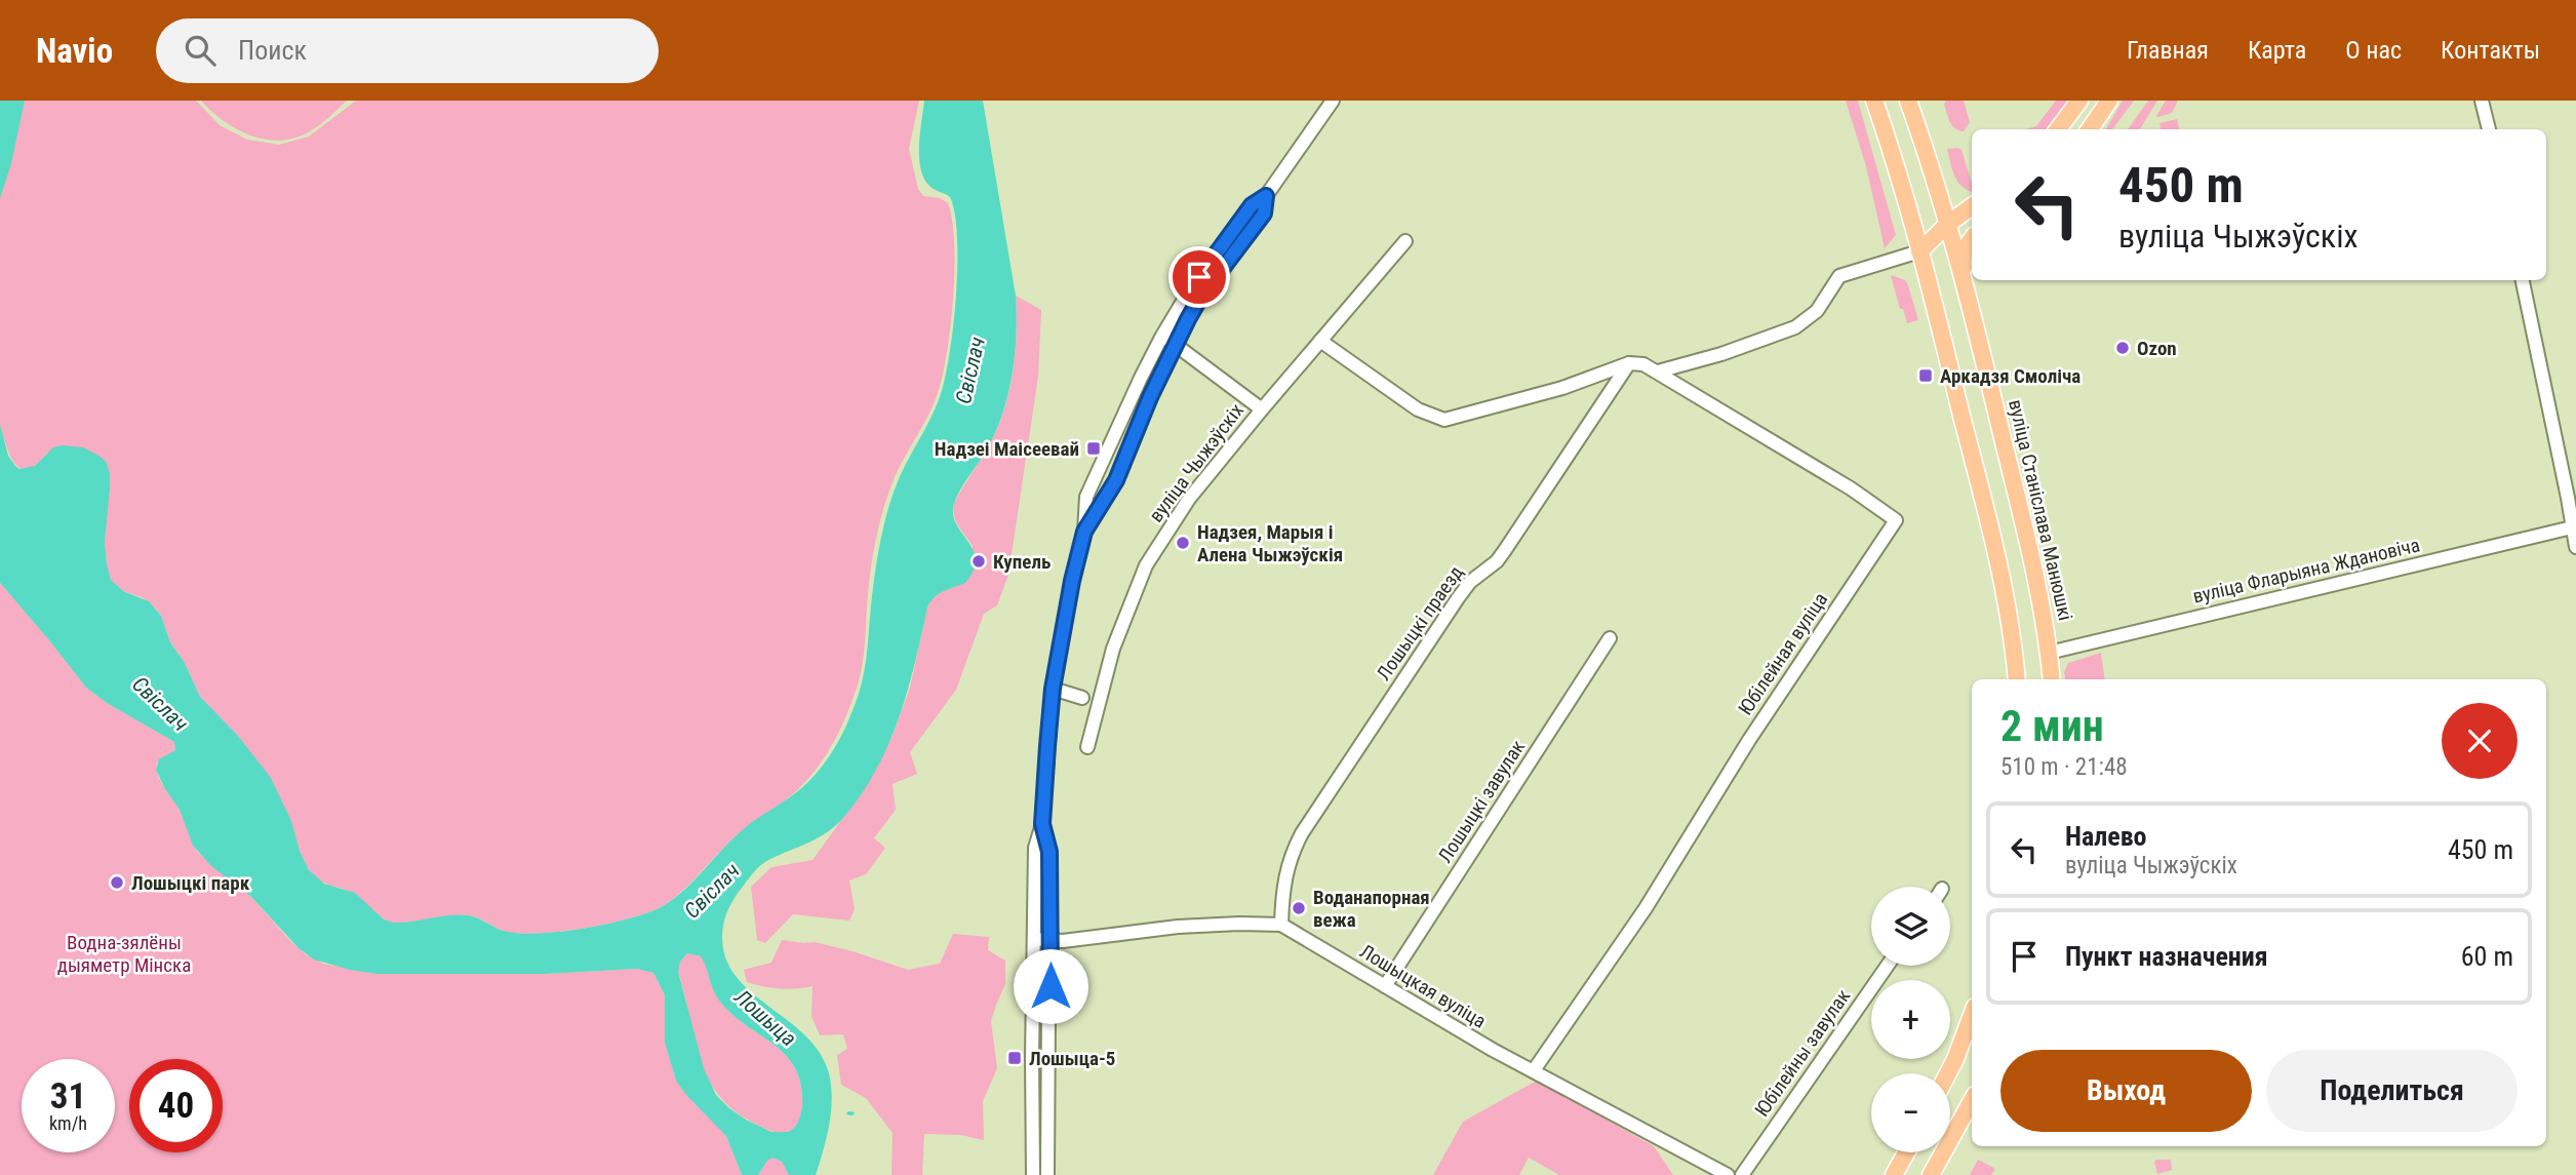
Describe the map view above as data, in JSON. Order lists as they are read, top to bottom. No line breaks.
{"streets":{"main road":["вуліца Станіслава Манюшкі"],"street":["вуліца Чыжэўскіх","вуліца Фларыяна Ждановіча","Лошыцкі праезд","Юбілейная вуліца","Лошыцкі завулак","Лошыцкая вуліца","Юбілейны завулак"]},"crossings":[["вуліца Станіслава Манюшкі","вуліца Фларыяна Ждановіча"],["Лошыцкі праезд","Юбілейная вуліца"],["Лошыцкі праезд","Лошыцкая вуліца"],["Юбілейная вуліца","Лошыцкая вуліца"],["Лошыцкі завулак","Лошыцкая вуліца"]],"water":["Свіслач","Лошыца"],"parks":["Водна-зялёны дыяметр Мінска"],"places":{"other":["Ozon","Надзея, Марыя і Алена Чыжэўскія","Купель","Лошыцкі парк","Воданапорная вежа"],"transit":["Аркадзя Смоліча","Надзеі Маісеевай","Лошыца-5"]},"page":{"header":"Navio","search":"Поиск","nav":["Главная","Карта","О нас","Контакты"],"turn":["450 m","вуліца Чыжэўскіх"],"heading":["2 мин","510 m · 21:48"],"list":[{"name":"Налево","note":"вуліца Чыжэўскіх","value":"450 m"},{"name":"Пункт назначения","value":"60 m"}],"map_buttons":["+","−"],"buttons":["Выход","Поделиться"],"speed":"31 km/h","limit":"40"}}
